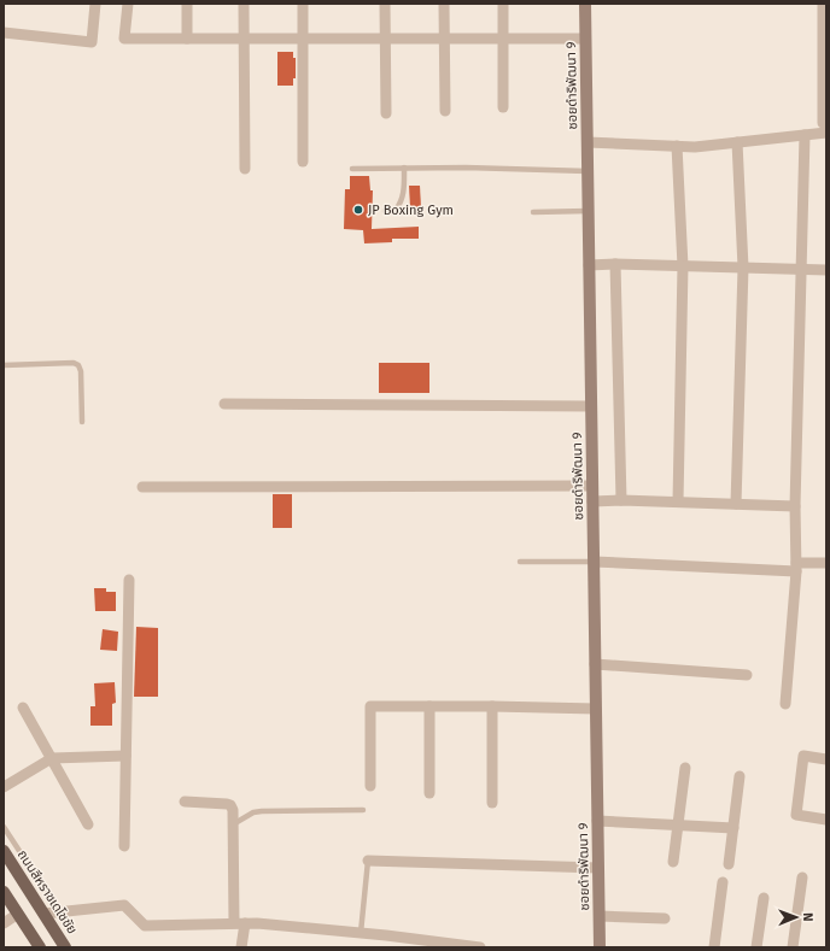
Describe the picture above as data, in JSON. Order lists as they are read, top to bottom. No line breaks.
{"streets":{"main road":["ถนนสีหราชเดโชชัย"],"street":["ซอยดำริพัฒนา 9"]},"places":["JP Boxing Gym"],"north":"right"}
